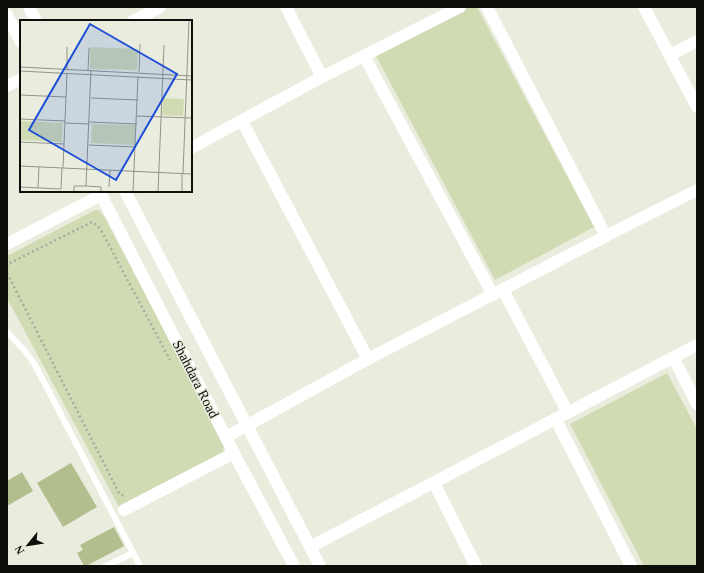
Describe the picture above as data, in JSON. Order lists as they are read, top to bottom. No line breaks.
{"streets":{"street":["Shahdara Road"]},"north":"bottom left"}
